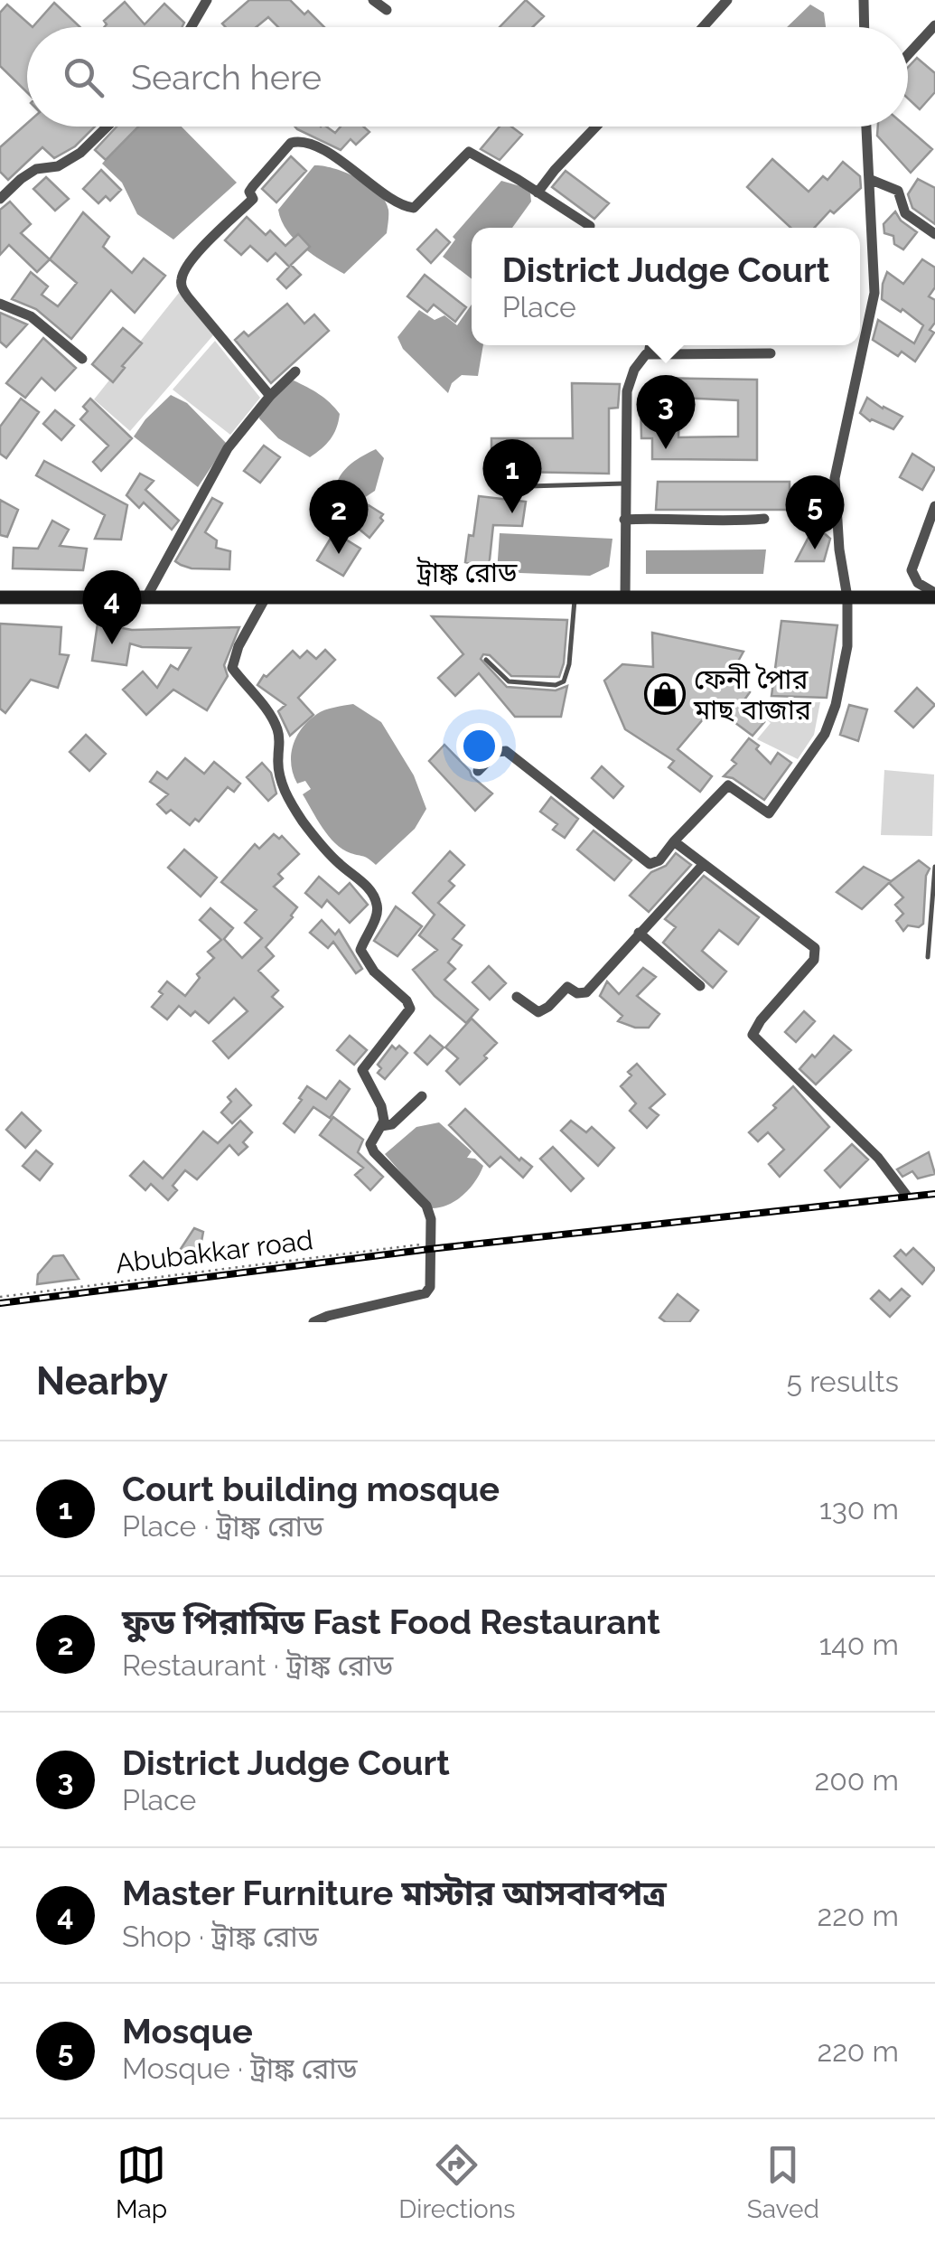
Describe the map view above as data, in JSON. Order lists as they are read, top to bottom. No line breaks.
{"streets":{"main road":["ট্রাঙ্ক রোড"],"path":["Abubakkar road"]},"places":{"shop":["ফেনী পৈার মাছ বাজার"]},"page":{"search":"Search here","popup":["District Judge Court","Place"],"pins":["3","1","5","2","4"],"heading":["Nearby","5 results"],"list":[{"mark":"1","name":"Court building mosque","note":"Place · ট্রাঙ্ক রোড","value":"130 m"},{"mark":"2","name":"ফুড পিরামিড Fast Food Restaurant","note":"Restaurant · ট্রাঙ্ক রোড","value":"140 m"},{"mark":"3","name":"District Judge Court","note":"Place","value":"200 m"},{"mark":"4","name":"Master Furniture মাস্টার আসবাবপত্র","note":"Shop · ট্রাঙ্ক রোড","value":"220 m"},{"mark":"5","name":"Mosque","note":"Mosque · ট্রাঙ্ক রোড","value":"220 m"}],"nav":["Map","Directions","Saved"]}}
